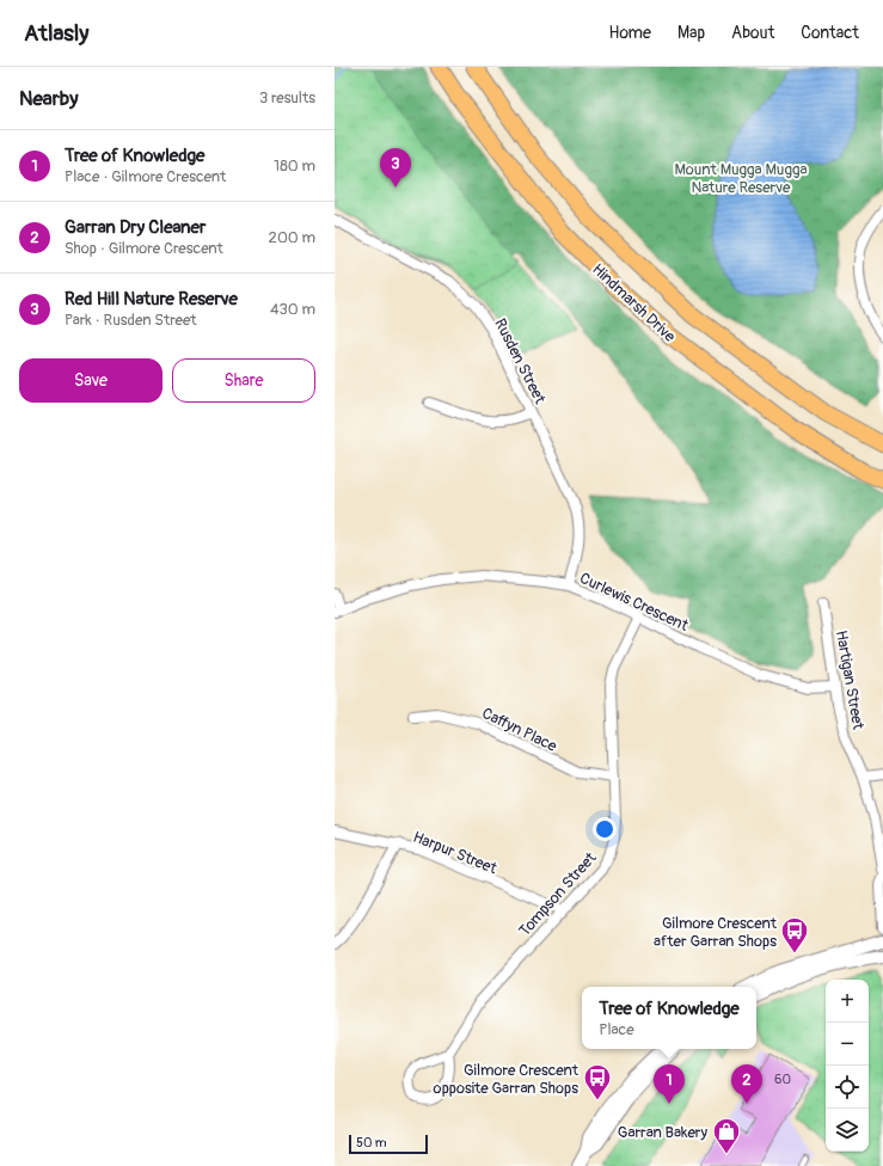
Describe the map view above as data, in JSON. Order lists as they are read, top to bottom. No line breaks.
{"streets":{"main road":["Hindmarsh Drive"],"street":["Rusden Street","Curlewis Crescent","Hartigan Street","Caffyn Place","Harpur Street","Tompson Street"]},"crossings":[["Rusden Street","Curlewis Crescent"],["Curlewis Crescent","Hartigan Street"],["Curlewis Crescent","Tompson Street"],["Caffyn Place","Tompson Street"],["Harpur Street","Tompson Street"]],"parks":["Mount Mugga Mugga Nature Reserve"],"places":{"bus stop":["Gilmore Crescent after Garran Shops","Gilmore Crescent opposite Garran Shops"],"shop":["Garran Bakery"]},"house_numbers":["60"],"scale_bar":"50 m","page":{"header":"Atlasly","nav":["Home","Map","About","Contact"],"heading":["Nearby","3 results"],"list":[{"mark":"1","name":"Tree of Knowledge","note":"Place · Gilmore Crescent","value":"180 m"},{"mark":"2","name":"Garran Dry Cleaner","note":"Shop · Gilmore Crescent","value":"200 m"},{"mark":"3","name":"Red Hill Nature Reserve","note":"Park · Rusden Street","value":"430 m"}],"pins":["3","1","2"],"buttons":["Save","Share"],"map_buttons":["+","−"],"popup":["Tree of Knowledge","Place"],"scale":"50 m"}}
